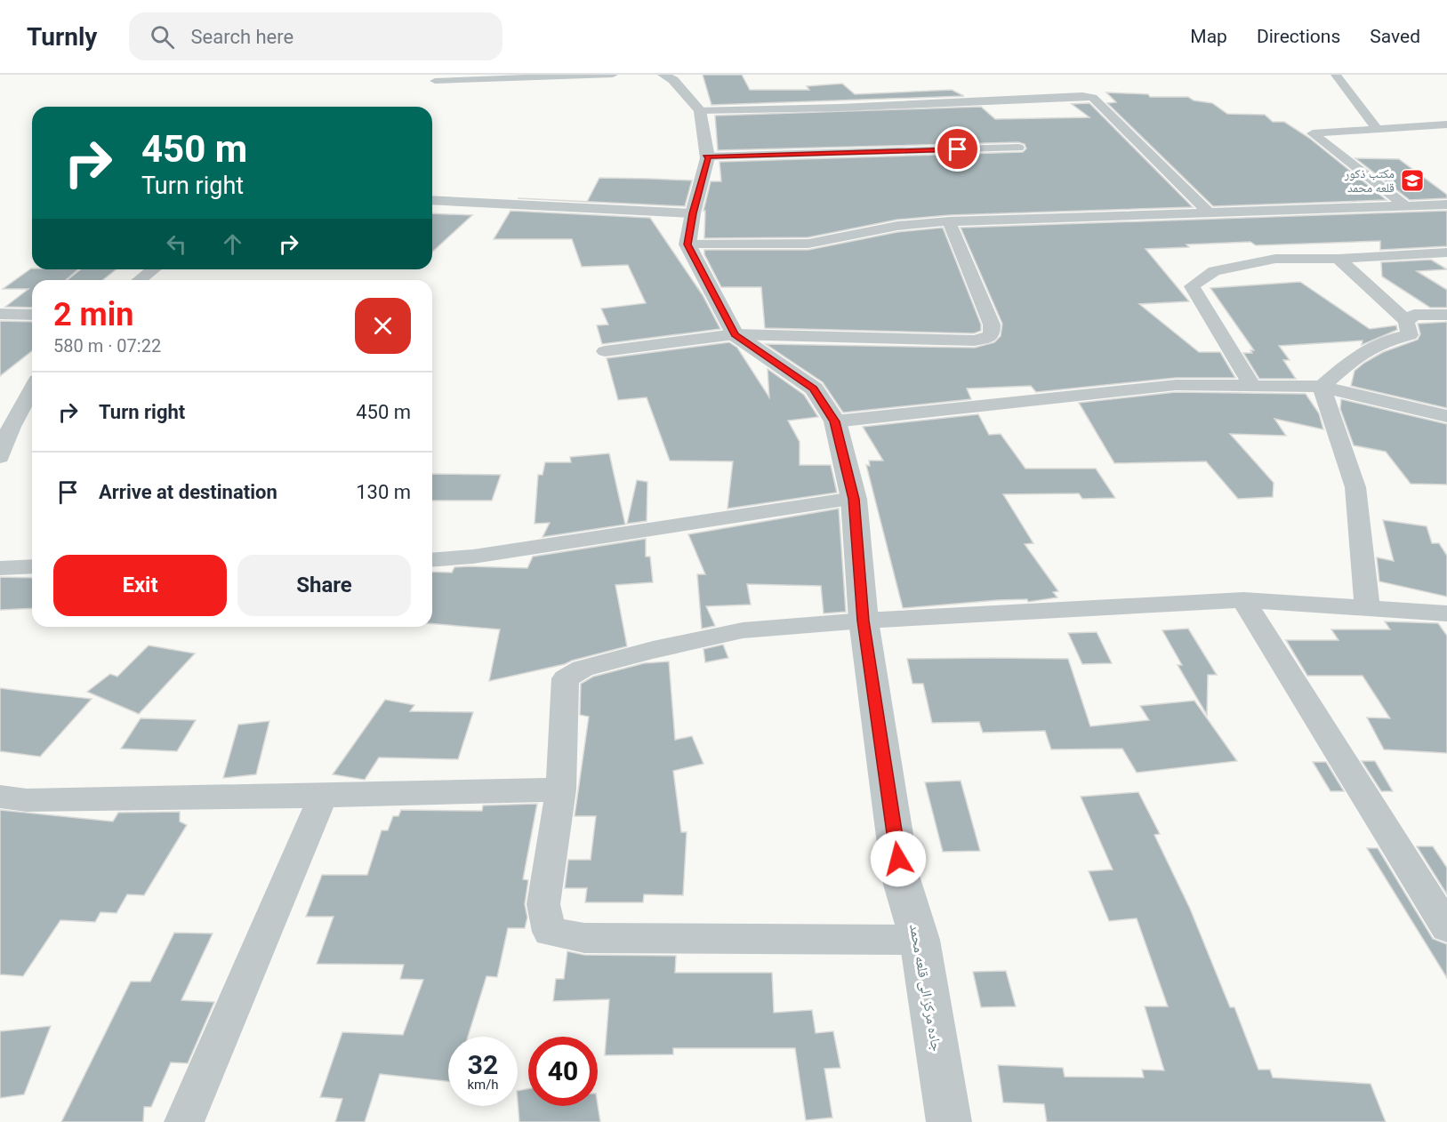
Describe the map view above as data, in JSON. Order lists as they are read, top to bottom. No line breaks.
{"streets":{"street":["جاده مرکز الی قلعه محمد"]},"places":{"school or university":["مکتب ذکور قلعه محمد"]},"page":{"header":"Turnly","search":"Search here","nav":["Map","Directions","Saved"],"turn":["450 m","Turn right"],"heading":["2 min","580 m · 07:22"],"list":[{"name":"Turn right","value":"450 m"},{"name":"Arrive at destination","value":"130 m"}],"buttons":["Exit","Share"],"speed":"32 km/h","limit":"40"}}
